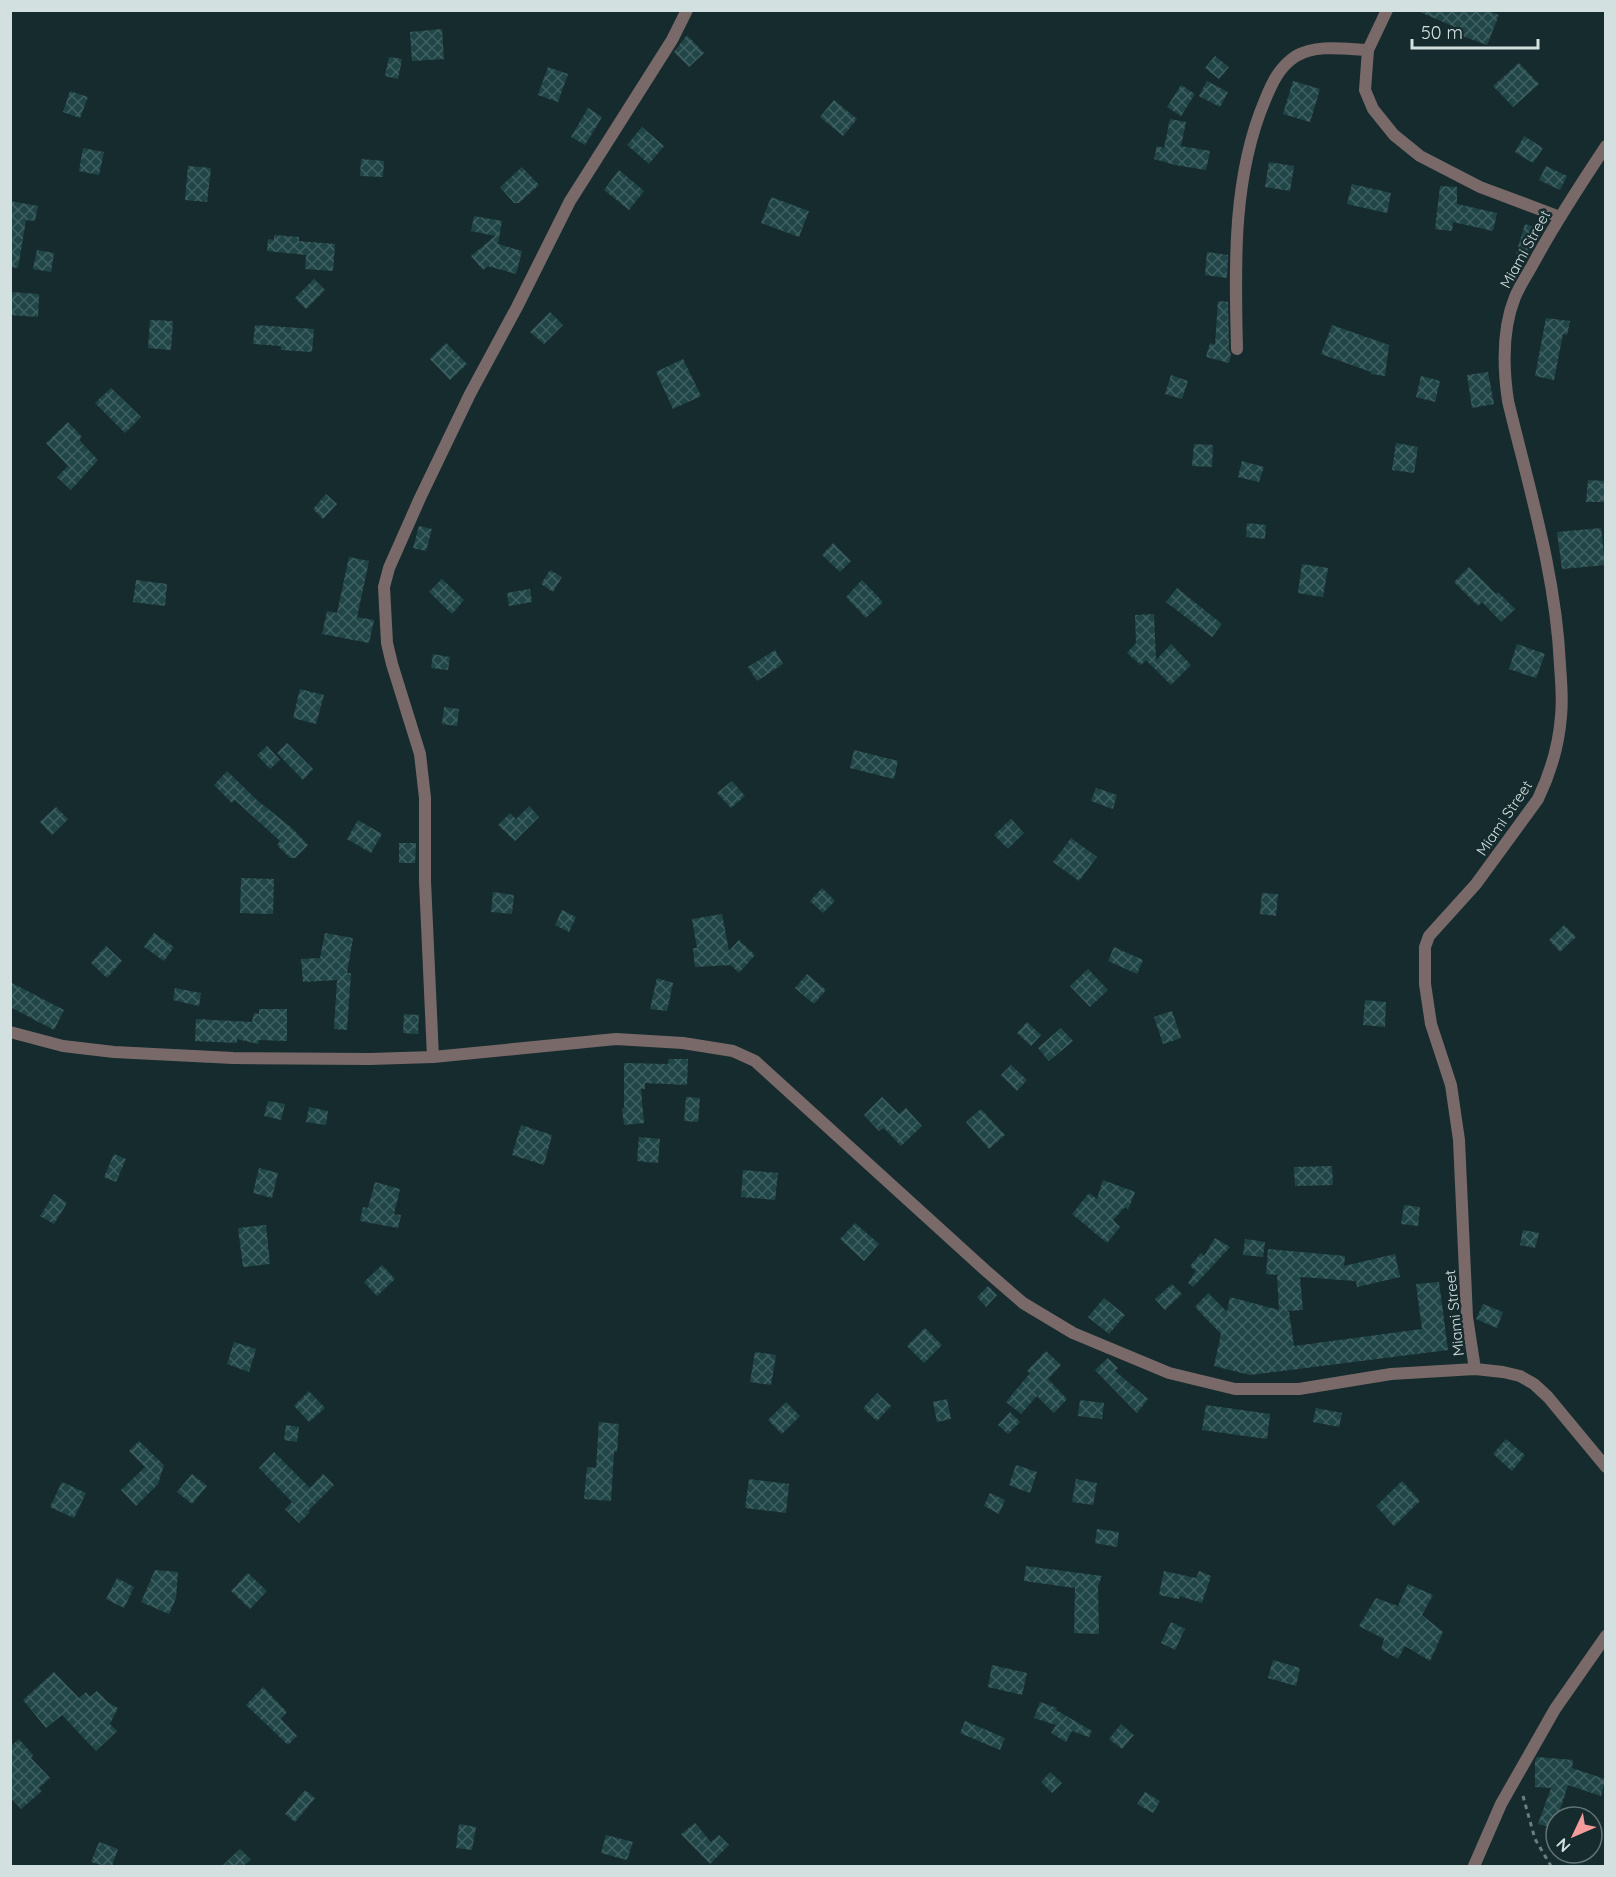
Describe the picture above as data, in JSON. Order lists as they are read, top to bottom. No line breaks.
{"streets":{"street":["Miami Street"]},"scale_bar":"50 m","north":"bottom left"}
